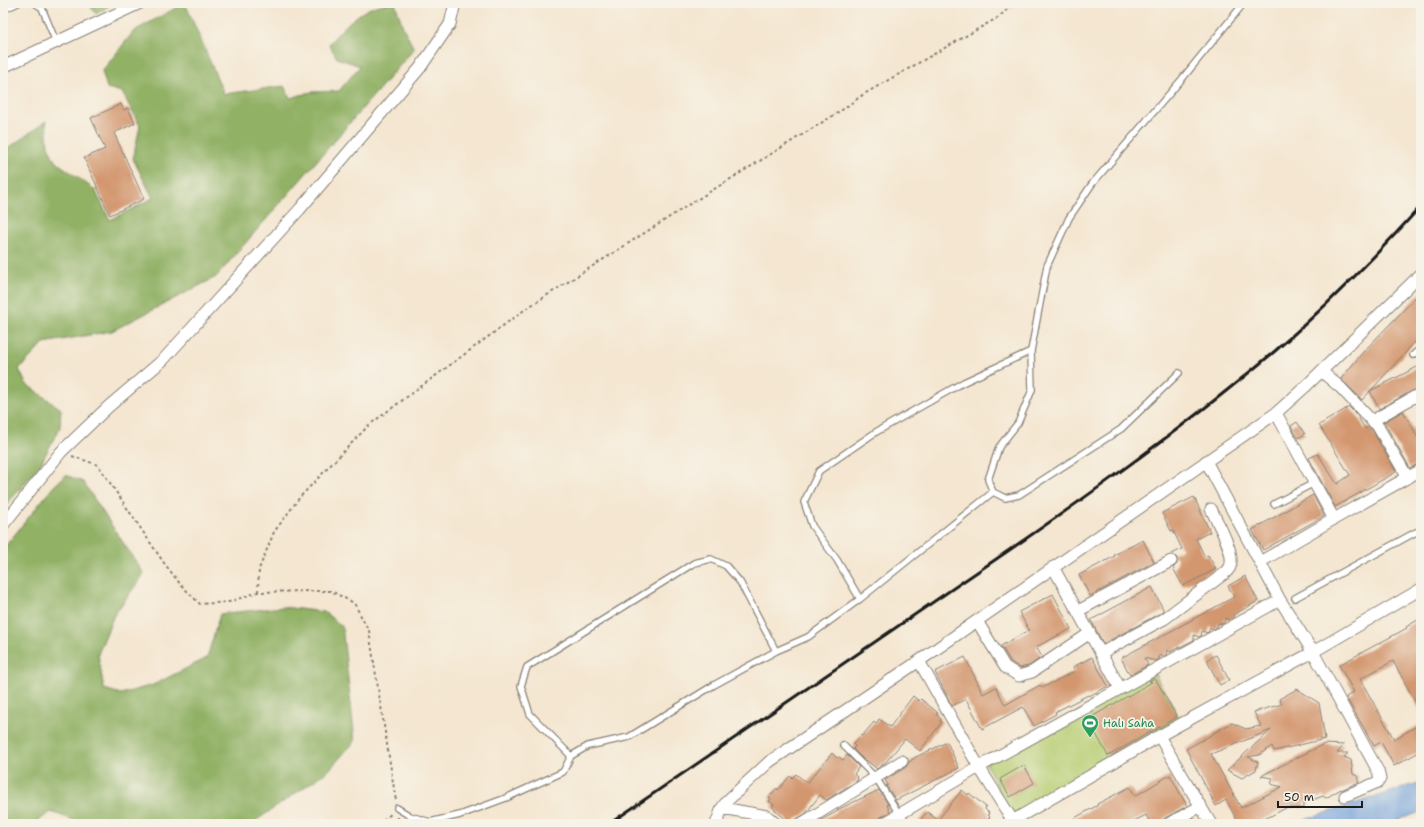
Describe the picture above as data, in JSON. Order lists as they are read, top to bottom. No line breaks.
{"places":{"sports":["Halı Saha"]},"scale_bar":"50 m"}
